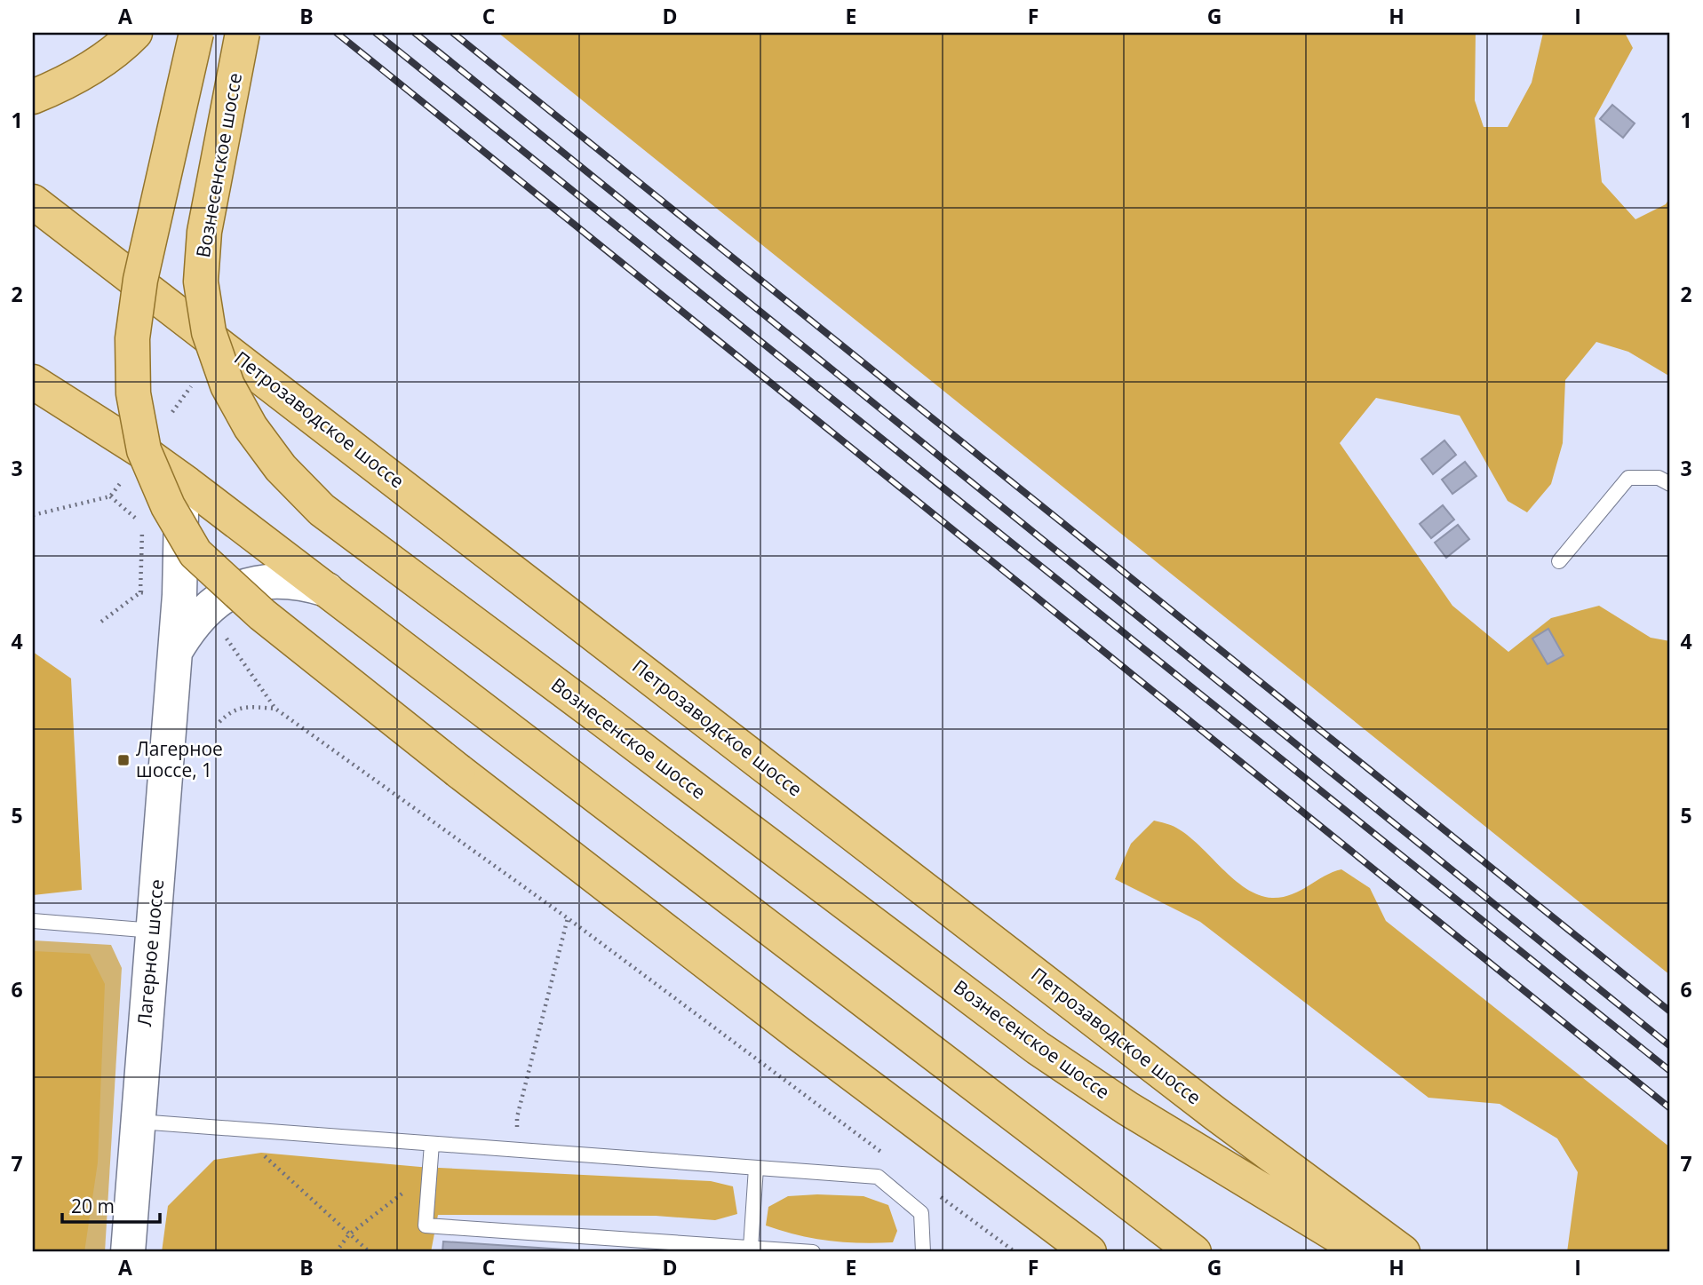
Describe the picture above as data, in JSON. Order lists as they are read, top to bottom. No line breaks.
{"streets":{"main road":["Вознесенское шоссе","Петрозаводское шоссе"],"street":["Лагерное шоссе"]},"places":{"transit":["Лагерное шоссе, 1"]},"scale_bar":"20 m","grid":{"columns":["A","B","C","D","E","F","G","H","I"],"rows":["1","2","3","4","5","6","7"]}}
